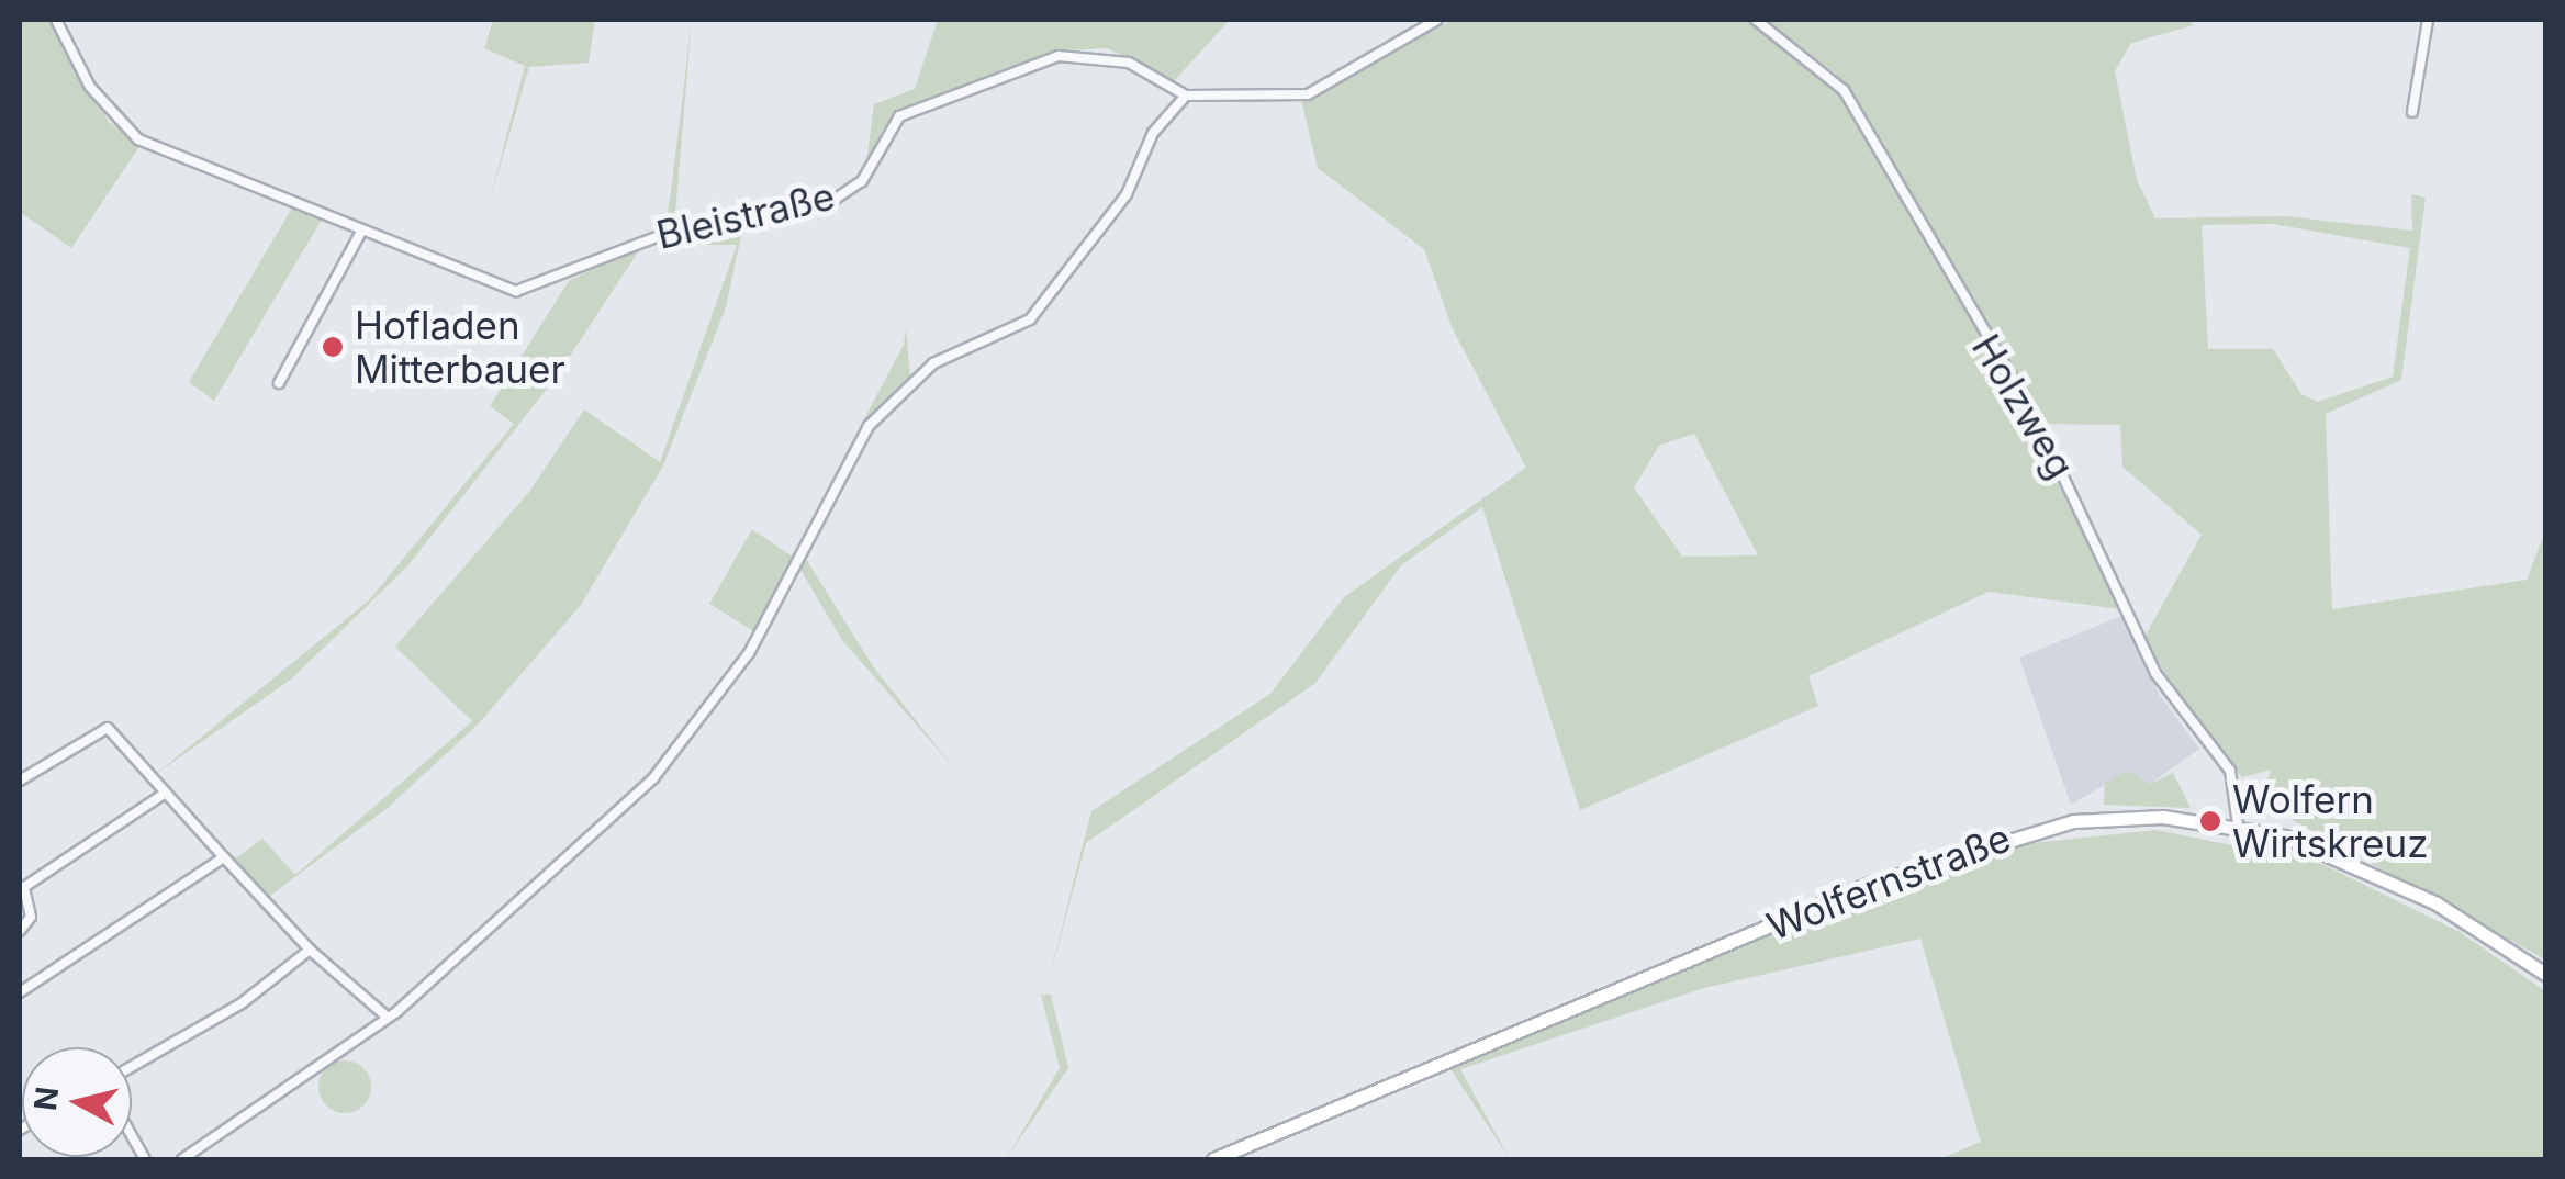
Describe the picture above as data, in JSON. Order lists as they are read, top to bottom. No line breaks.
{"streets":{"main road":["Wolfernstraße"],"street":["Bleistraße","Holzweg"]},"crossings":[["Holzweg","Wolfernstraße"]],"places":["Hofladen Mitterbauer","Wolfern Wirtskreuz"],"north":"left"}
